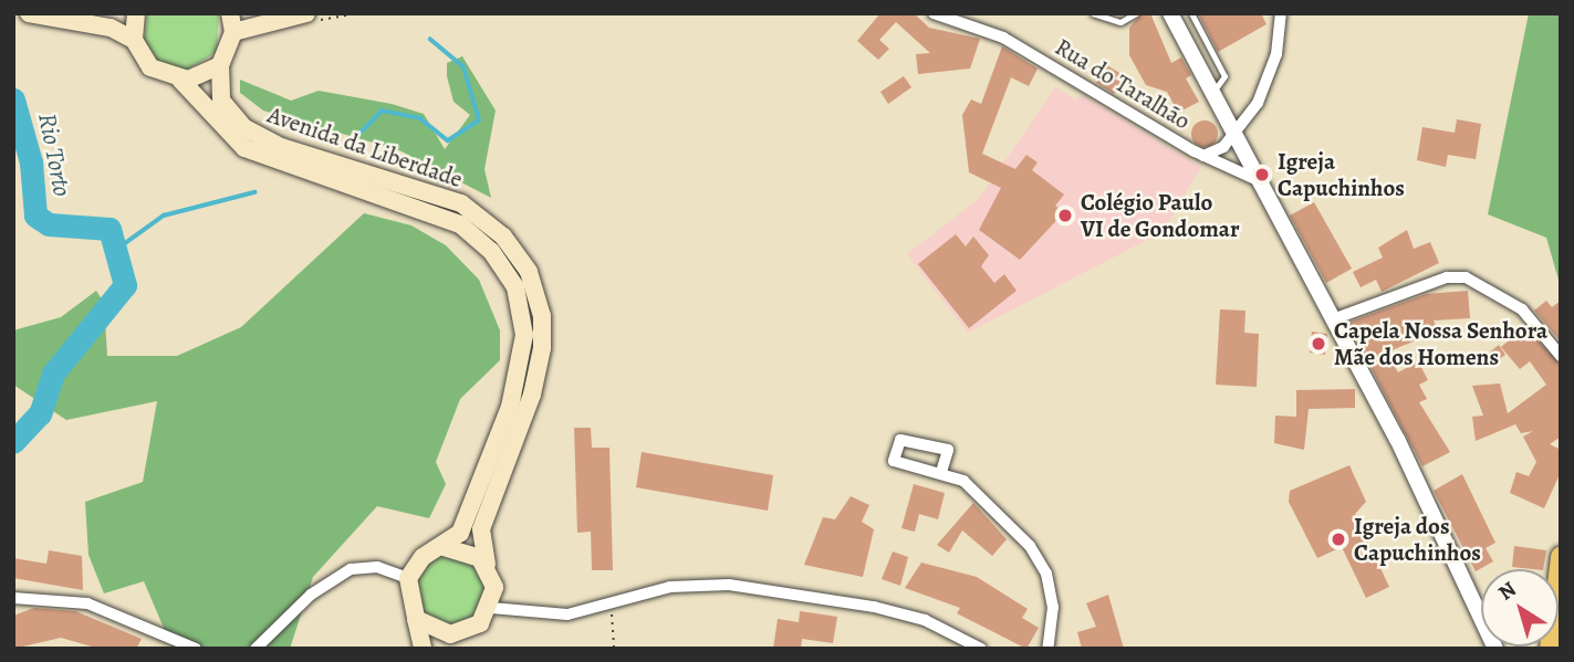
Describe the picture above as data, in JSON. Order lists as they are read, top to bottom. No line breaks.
{"streets":{"main road":["Avenida da Liberdade"],"street":["Rua do Taralhão"]},"water":["Rio Torto"],"places":["Igreja Capuchinhos","Colégio Paulo VI de Gondomar","Capela Nossa Senhora Mãe dos Homens","Igreja dos Capuchinhos"],"north":"top left"}
